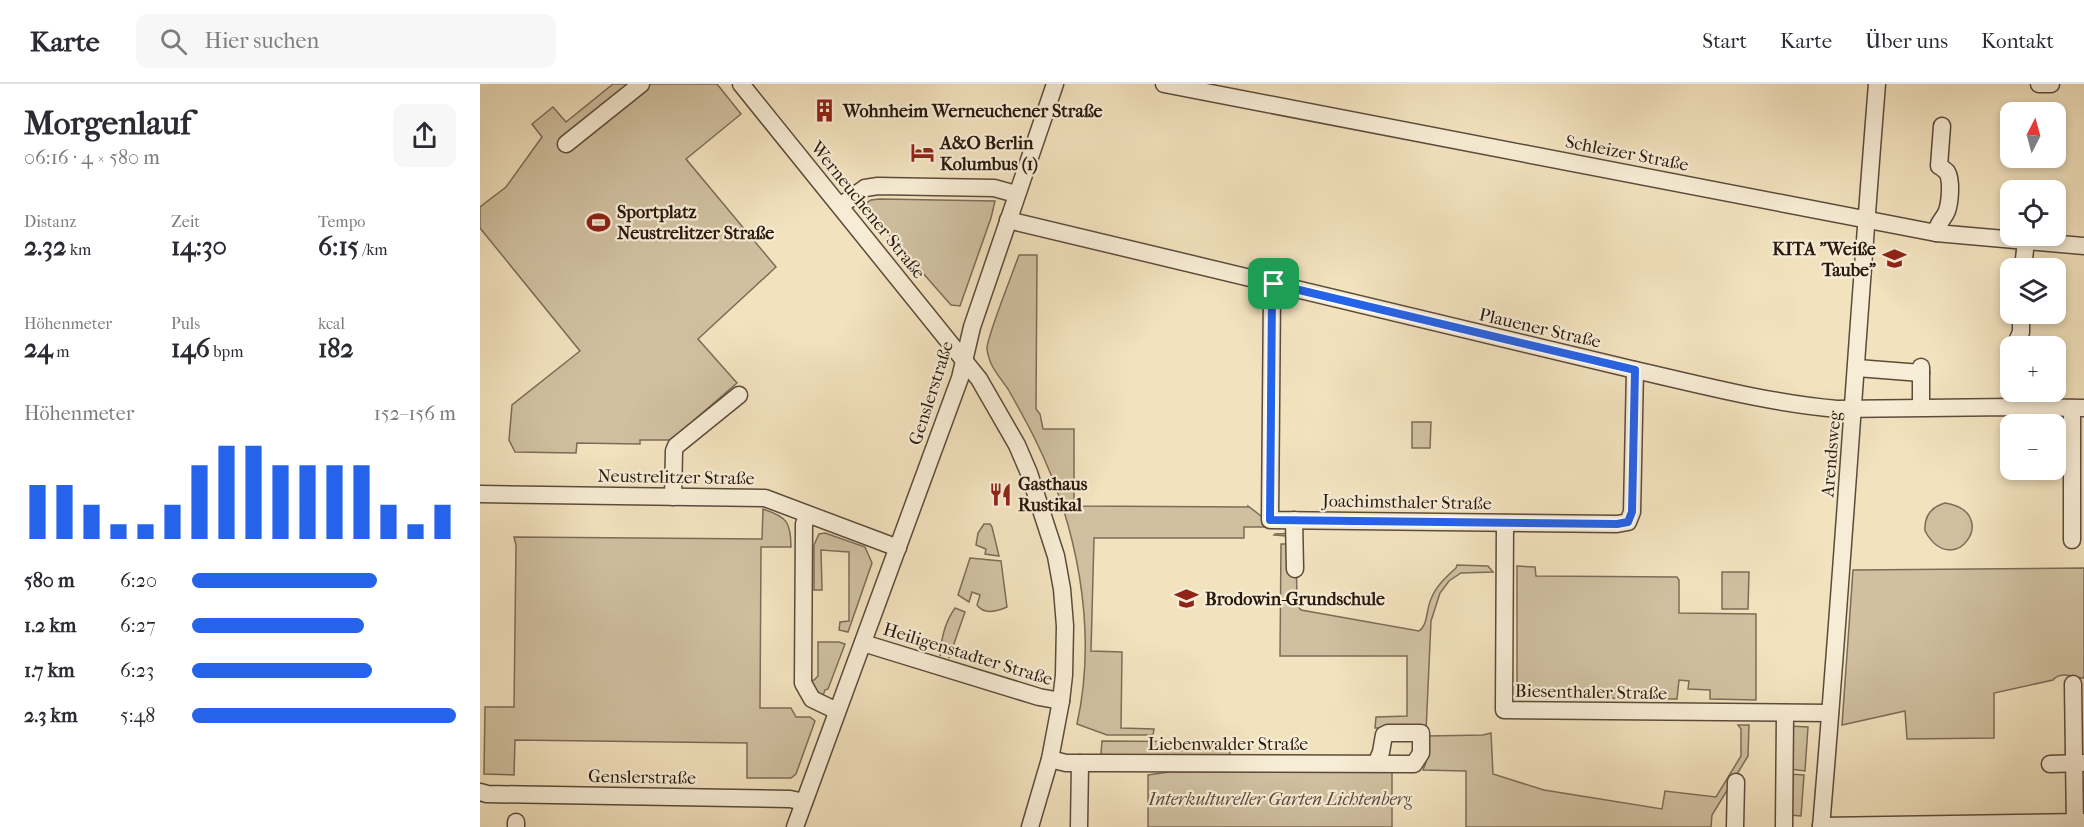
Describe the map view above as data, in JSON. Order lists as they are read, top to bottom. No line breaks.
{"streets":{"street":["Schleizer Straße","Werneuchener Straße","Plauener Straße","Genslerstraße","Arendsweg","Neustrelitzer Straße","Joachimsthaler Straße","Heiligenstadter Straße","Biesenthaler Straße","Liebenwalder Straße"]},"crossings":[["Schleizer Straße","Arendsweg"],["Werneuchener Straße","Genslerstraße"],["Plauener Straße","Genslerstraße"],["Plauener Straße","Arendsweg"],["Plauener Straße","Joachimsthaler Straße"],["Genslerstraße","Neustrelitzer Straße"],["Genslerstraße","Heiligenstadter Straße"],["Arendsweg","Biesenthaler Straße"],["Joachimsthaler Straße","Biesenthaler Straße"]],"parks":["Interkultureller Garten Lichtenberg"],"places":{"building":["Wohnheim Werneuchener Straße"],"hotel":["A&O Berlin Kolumbus (1)"],"sports":["Sportplatz Neustrelitzer Straße"],"school or university":["KITA \"Weiße Taube\"","Brodowin-Grundschule"],"restaurant":["Gasthaus Rustikal"]},"north":"top","page":{"header":"Karte","search":"Hier suchen","nav":["Start","Karte","Über uns","Kontakt"],"heading":["Morgenlauf","06:16 · 4 × 580 m"],"map_buttons":["+","−"],"stats":[["Distanz","2.32 km"],["Zeit","14:30"],["Tempo","6:15 /km"],["Höhenmeter","24 m"],["Puls","146 bpm"],["kcal","182"]],"chart":["Höhenmeter","152–156 m"],"list":[{"name":"580 m","note":"6:20"},{"name":"1.2 km","note":"6:27"},{"name":"1.7 km","note":"6:23"},{"name":"2.3 km","note":"5:48"}]}}
